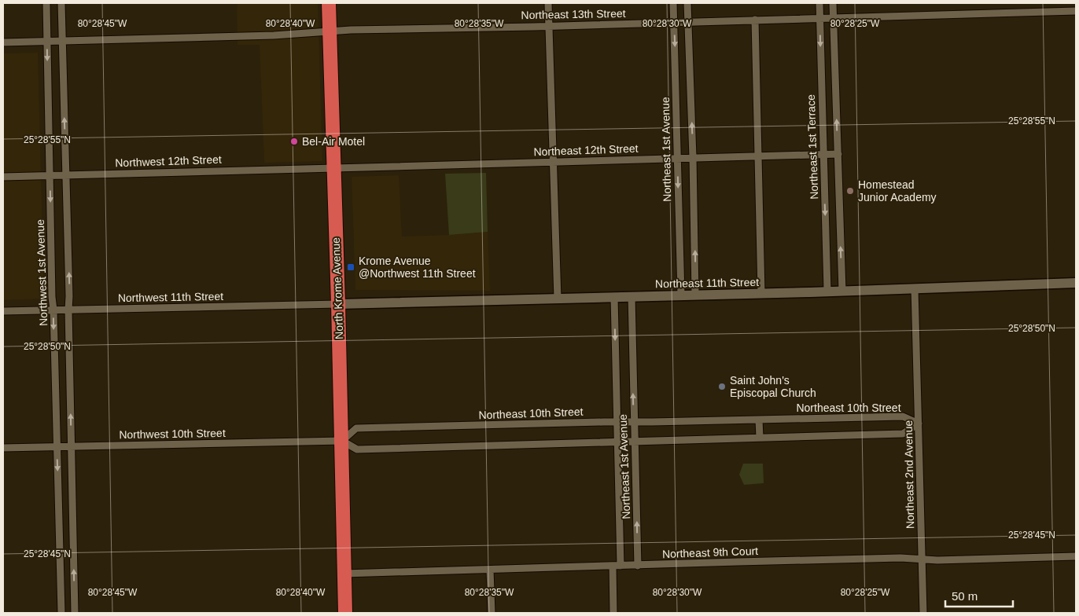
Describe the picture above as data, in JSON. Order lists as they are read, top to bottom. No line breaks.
{"streets":{"highway":["North Krome Avenue"],"street":["Northeast 13th Street","Northeast 1st Terrace","Northeast 1st Avenue","Northeast 12th Street","Northwest 12th Street","Northwest 1st Avenue","Northeast 11th Street","Northwest 11th Street","Northeast 10th Street","Northwest 10th Street","Northeast 2nd Avenue","Northeast 9th Court"]},"crossings":[["Northeast 13th Street","Northeast 1st Terrace"],["Northeast 13th Street","Northeast 1st Avenue"],["Northeast 13th Street","Northwest 1st Avenue"],["Northeast 13th Street","North Krome Avenue"],["Northeast 1st Terrace","Northeast 12th Street"],["Northeast 1st Terrace","Northeast 11th Street"],["Northeast 1st Avenue","Northeast 12th Street"],["Northeast 1st Avenue","Northeast 11th Street"],["Northeast 1st Avenue","Northeast 10th Street"],["Northeast 1st Avenue","Northeast 9th Court"],["Northeast 12th Street","Northwest 12th Street"],["Northeast 12th Street","North Krome Avenue"],["Northwest 12th Street","Northwest 1st Avenue"],["Northwest 12th Street","North Krome Avenue"],["Northwest 1st Avenue","Northwest 11th Street"],["Northwest 1st Avenue","Northwest 10th Street"],["Northeast 11th Street","North Krome Avenue"],["Northeast 11th Street","Northwest 11th Street"],["Northeast 11th Street","Northeast 2nd Avenue"],["North Krome Avenue","Northwest 11th Street"],["North Krome Avenue","Northeast 10th Street"],["North Krome Avenue","Northwest 10th Street"],["North Krome Avenue","Northeast 9th Court"],["Northeast 10th Street","Northwest 10th Street"],["Northeast 10th Street","Northeast 2nd Avenue"],["Northeast 2nd Avenue","Northeast 9th Court"]],"places":{"other":["Bel-Air Motel","Homestead Junior Academy","Saint John's Episcopal Church"],"transit":["Krome Avenue @Northwest 11th Street"]},"scale_bar":"50 m","coordinates":["80°28'45\"W","80°28'40\"W","80°28'35\"W","80°28'30\"W","80°28'25\"W","25°28'55\"N","25°28'50\"N","25°28'45\"N"]}
